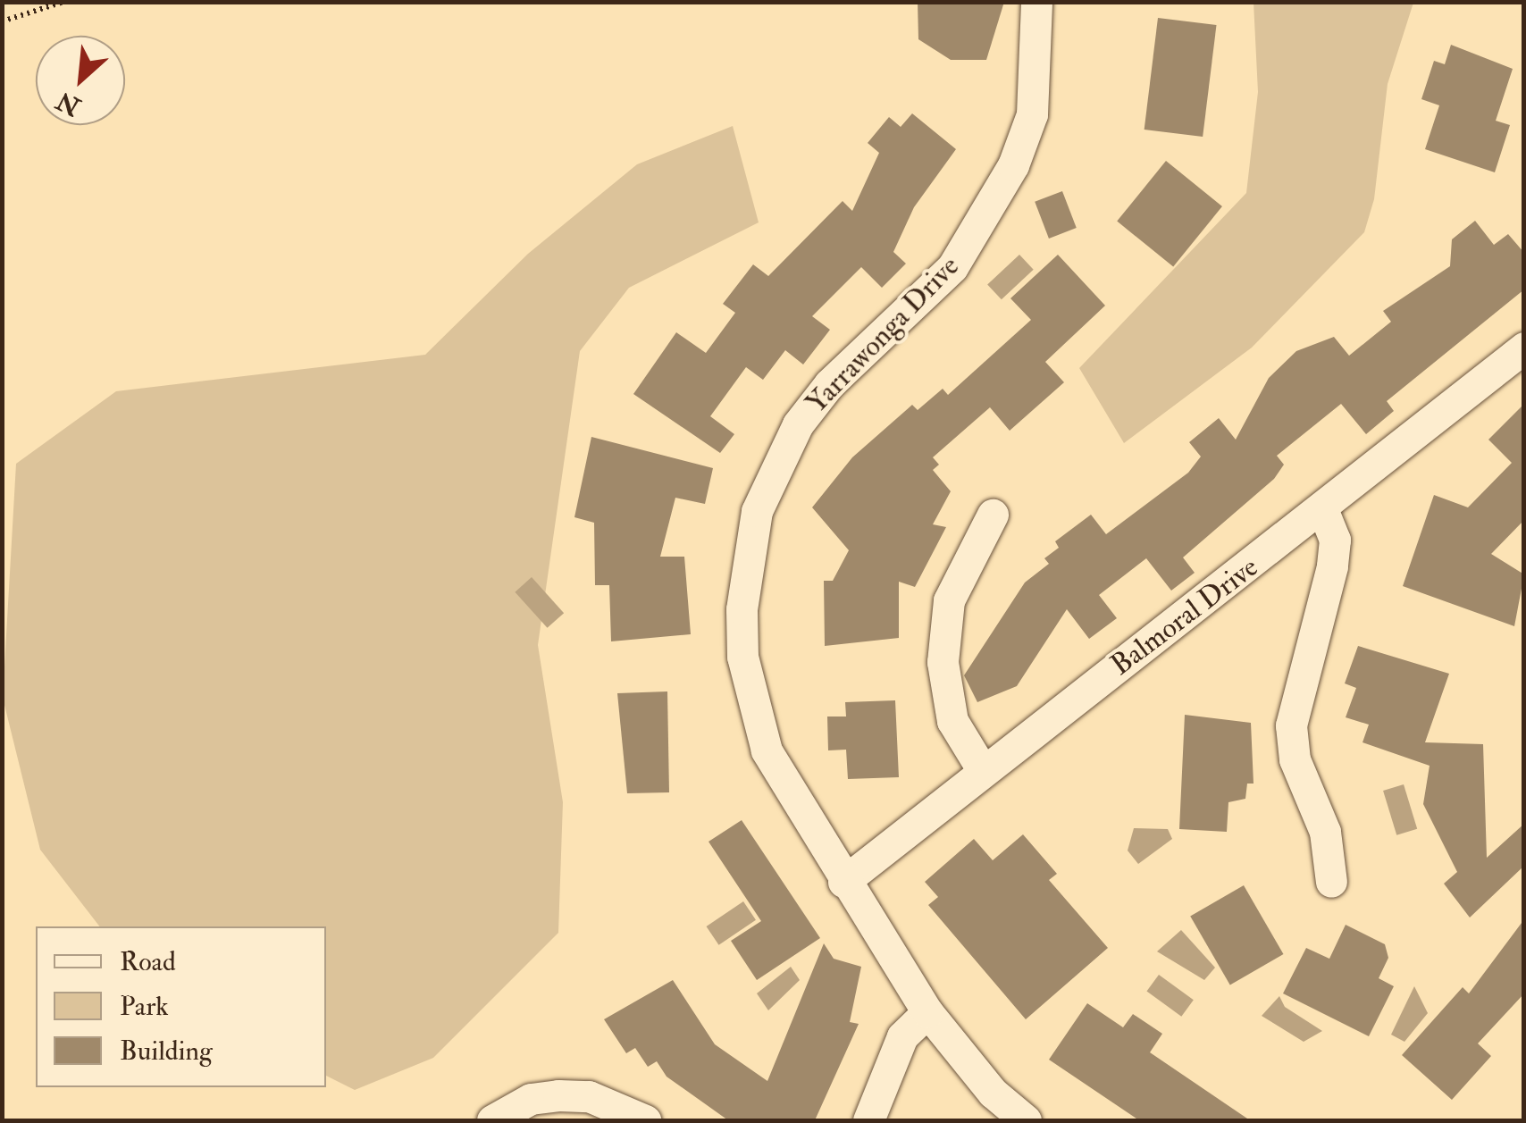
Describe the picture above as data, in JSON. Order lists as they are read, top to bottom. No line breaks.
{"streets":{"street":["Yarrawonga Drive","Balmoral Drive"]},"crossings":[["Yarrawonga Drive","Balmoral Drive"]],"legend":["Road","Park","Building"],"north":"bottom left"}
